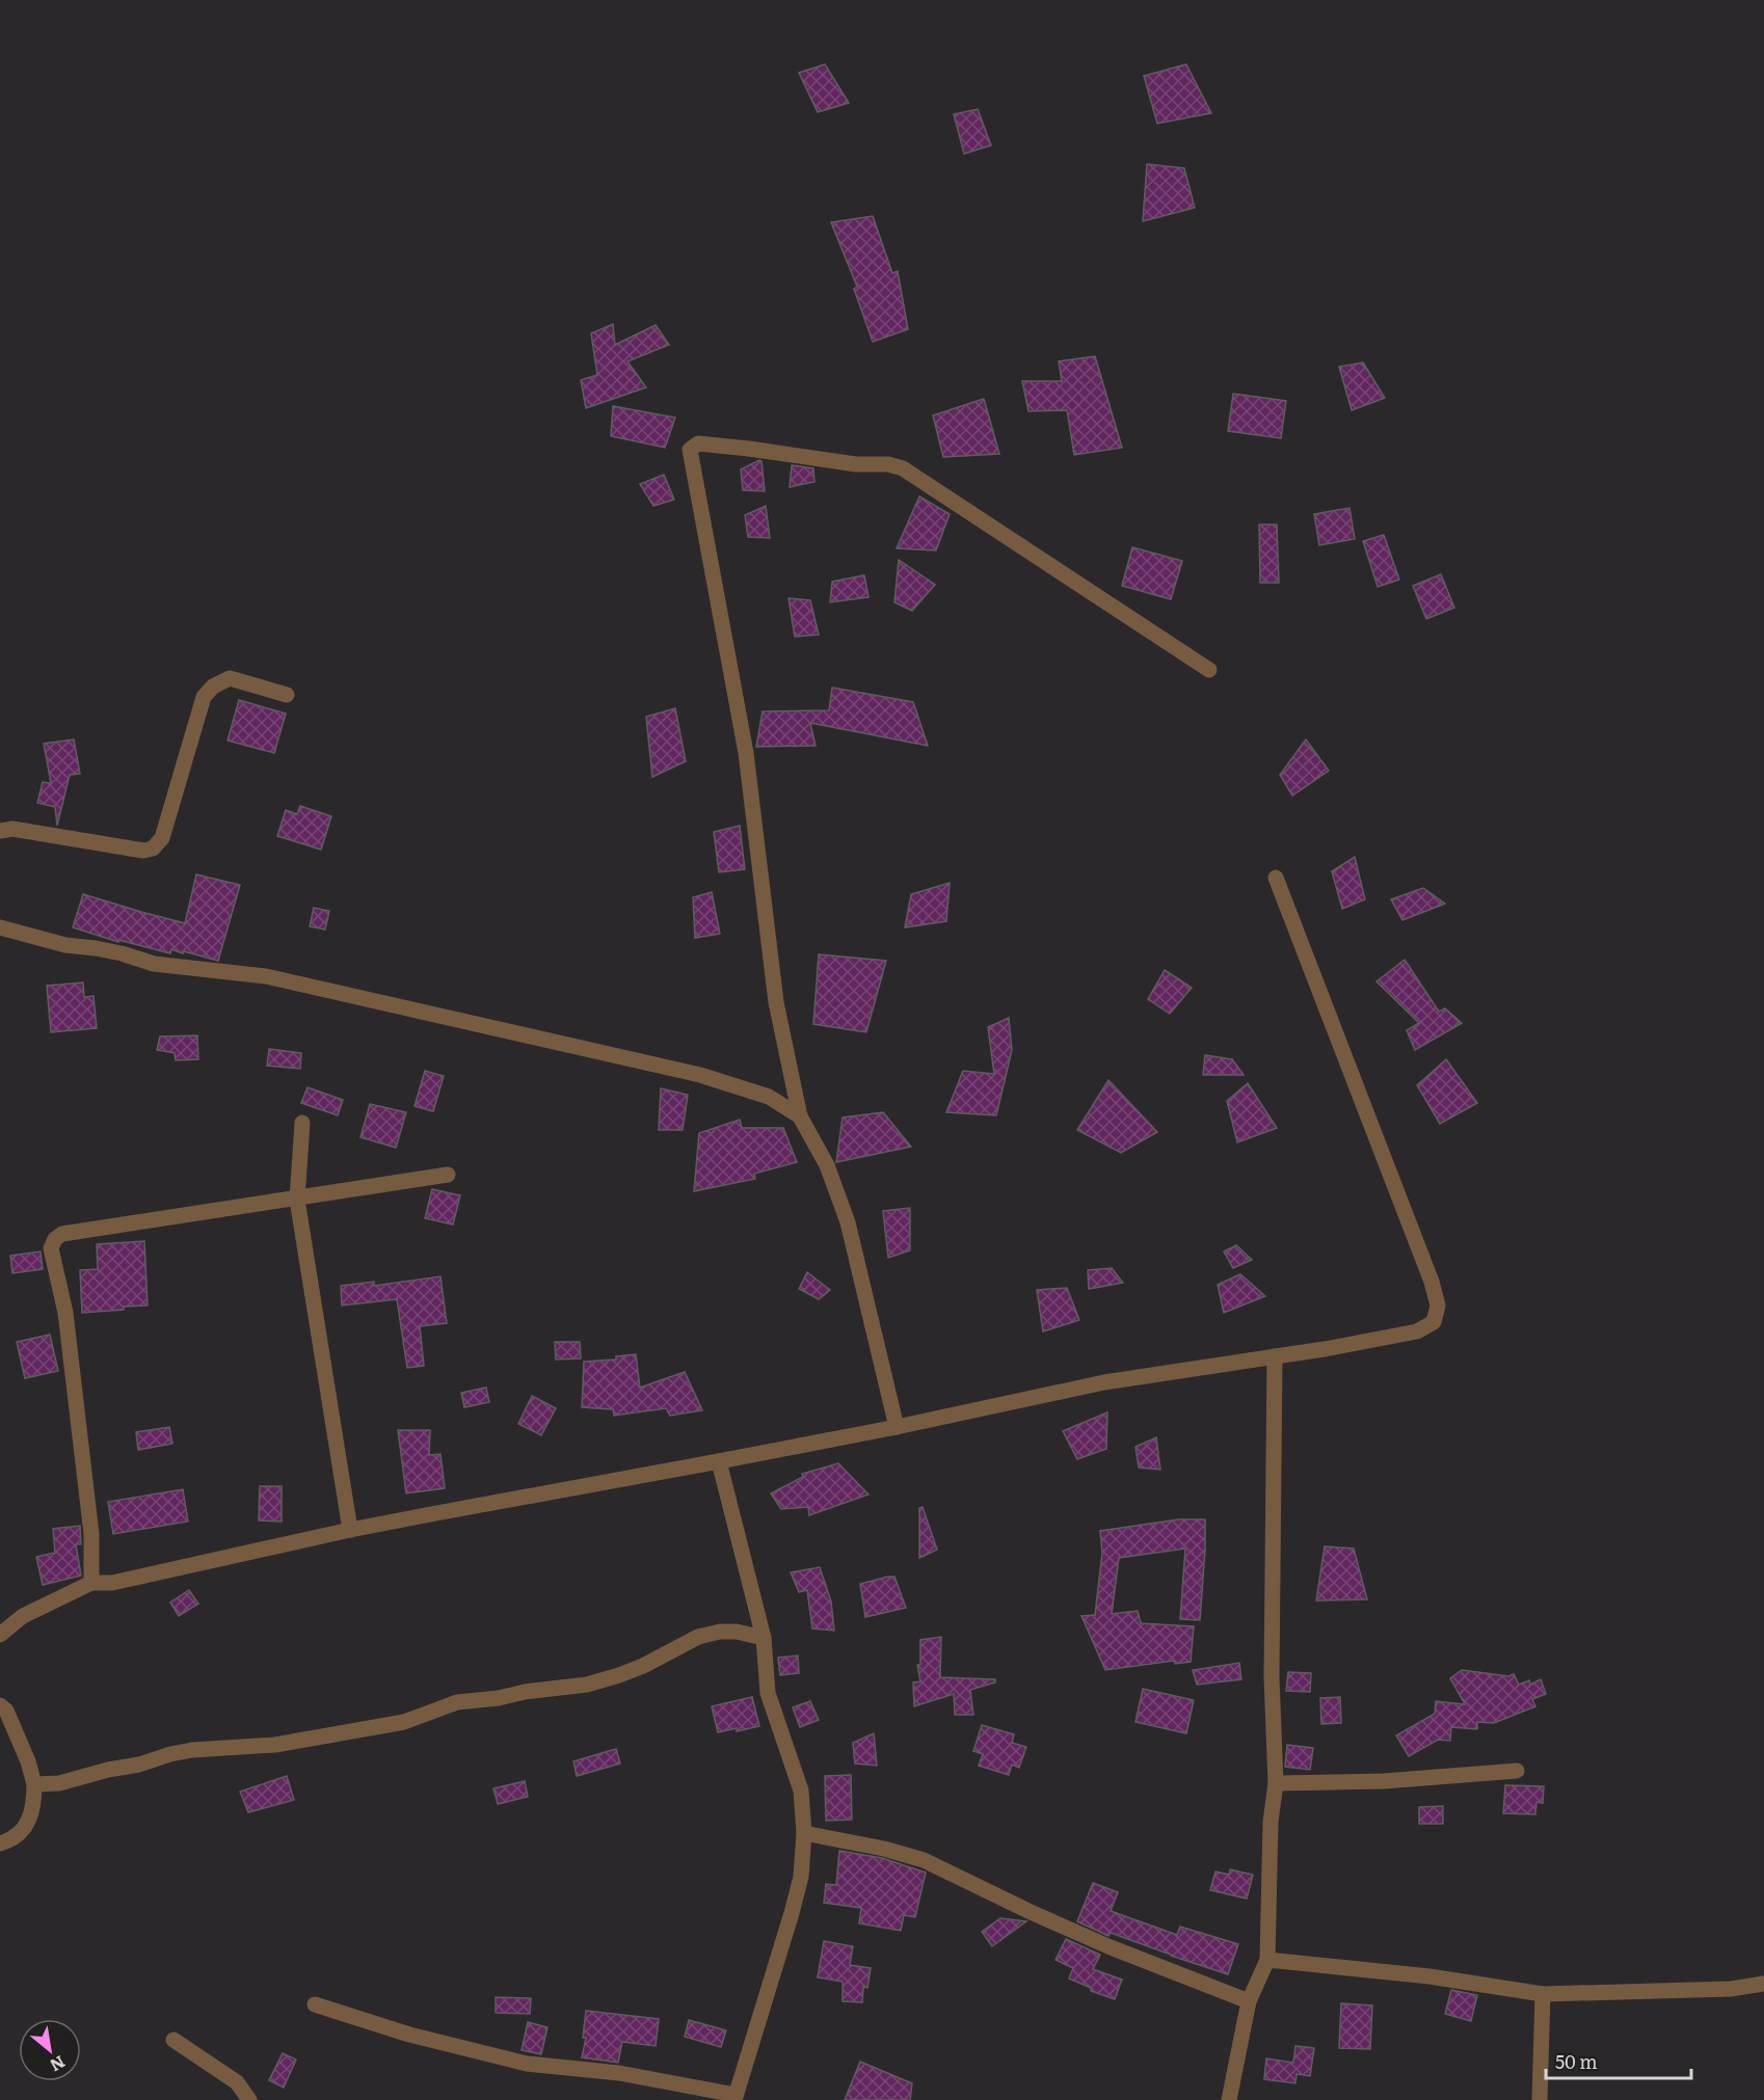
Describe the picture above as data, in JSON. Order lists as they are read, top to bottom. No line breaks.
{"scale_bar":"50 m","north":"bottom right"}
